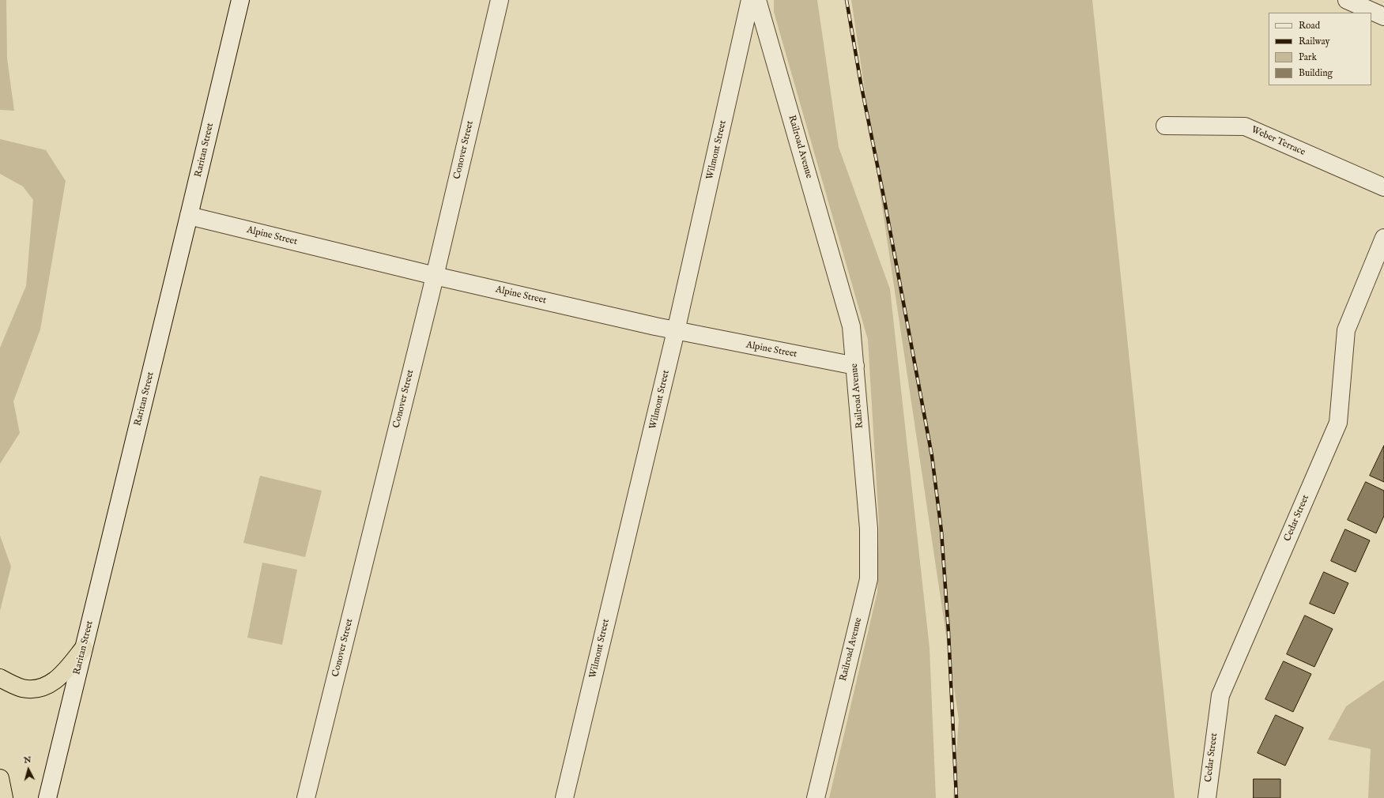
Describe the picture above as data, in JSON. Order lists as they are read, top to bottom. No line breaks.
{"streets":{"street":["Weber Terrace","Railroad Avenue","Raritan Street","Conover Street","Wilmont Street","Alpine Street","Cedar Street"]},"crossings":[["Railroad Avenue","Alpine Street"],["Raritan Street","Alpine Street"],["Conover Street","Alpine Street"],["Wilmont Street","Alpine Street"]],"legend":["Road","Railway","Park","Building"],"north":"top"}
